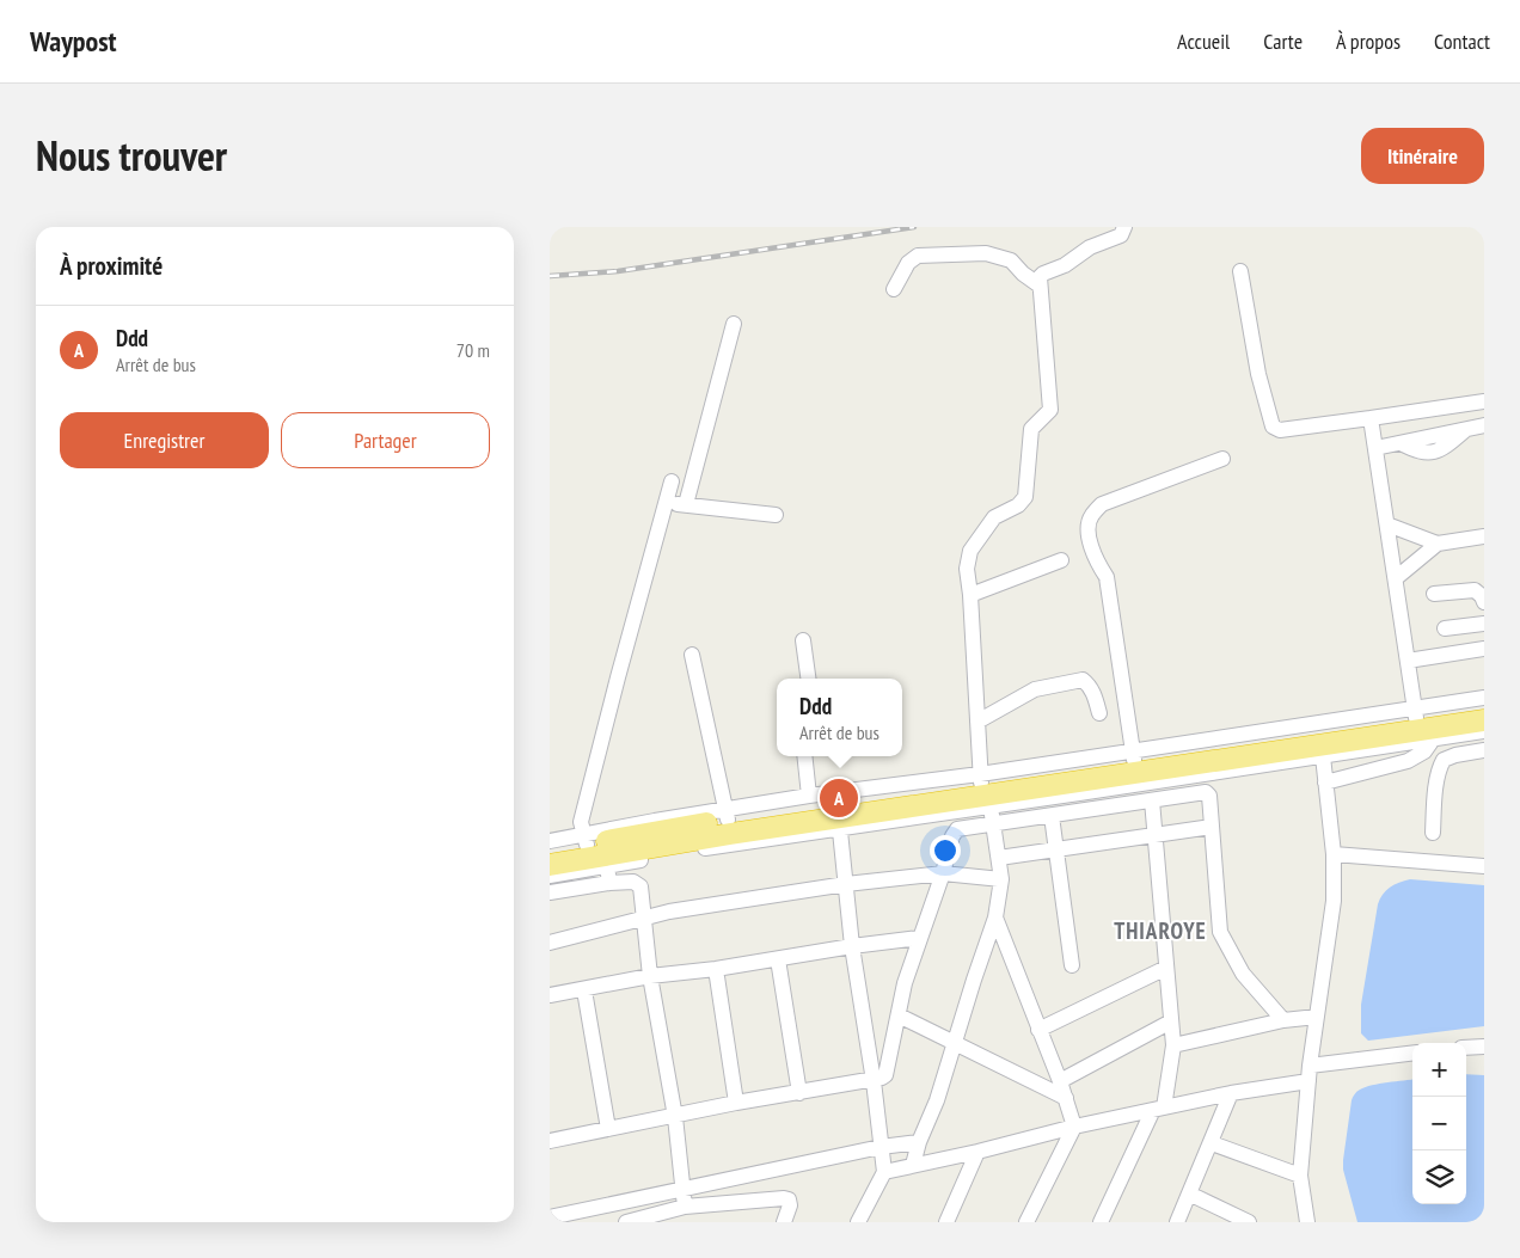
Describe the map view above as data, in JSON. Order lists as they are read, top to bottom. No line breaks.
{"districts":["THIAROYE"],"page":{"header":"Waypost","nav":["Accueil","Carte","À propos","Contact"],"title":"Nous trouver","buttons":["Itinéraire",["Enregistrer","Partager"]],"heading":"À proximité","list":[{"mark":"A","name":"Ddd","note":"Arrêt de bus","value":"70 m"}],"popup":["Ddd","Arrêt de bus"],"pins":"A","map_buttons":["+","−"]}}
